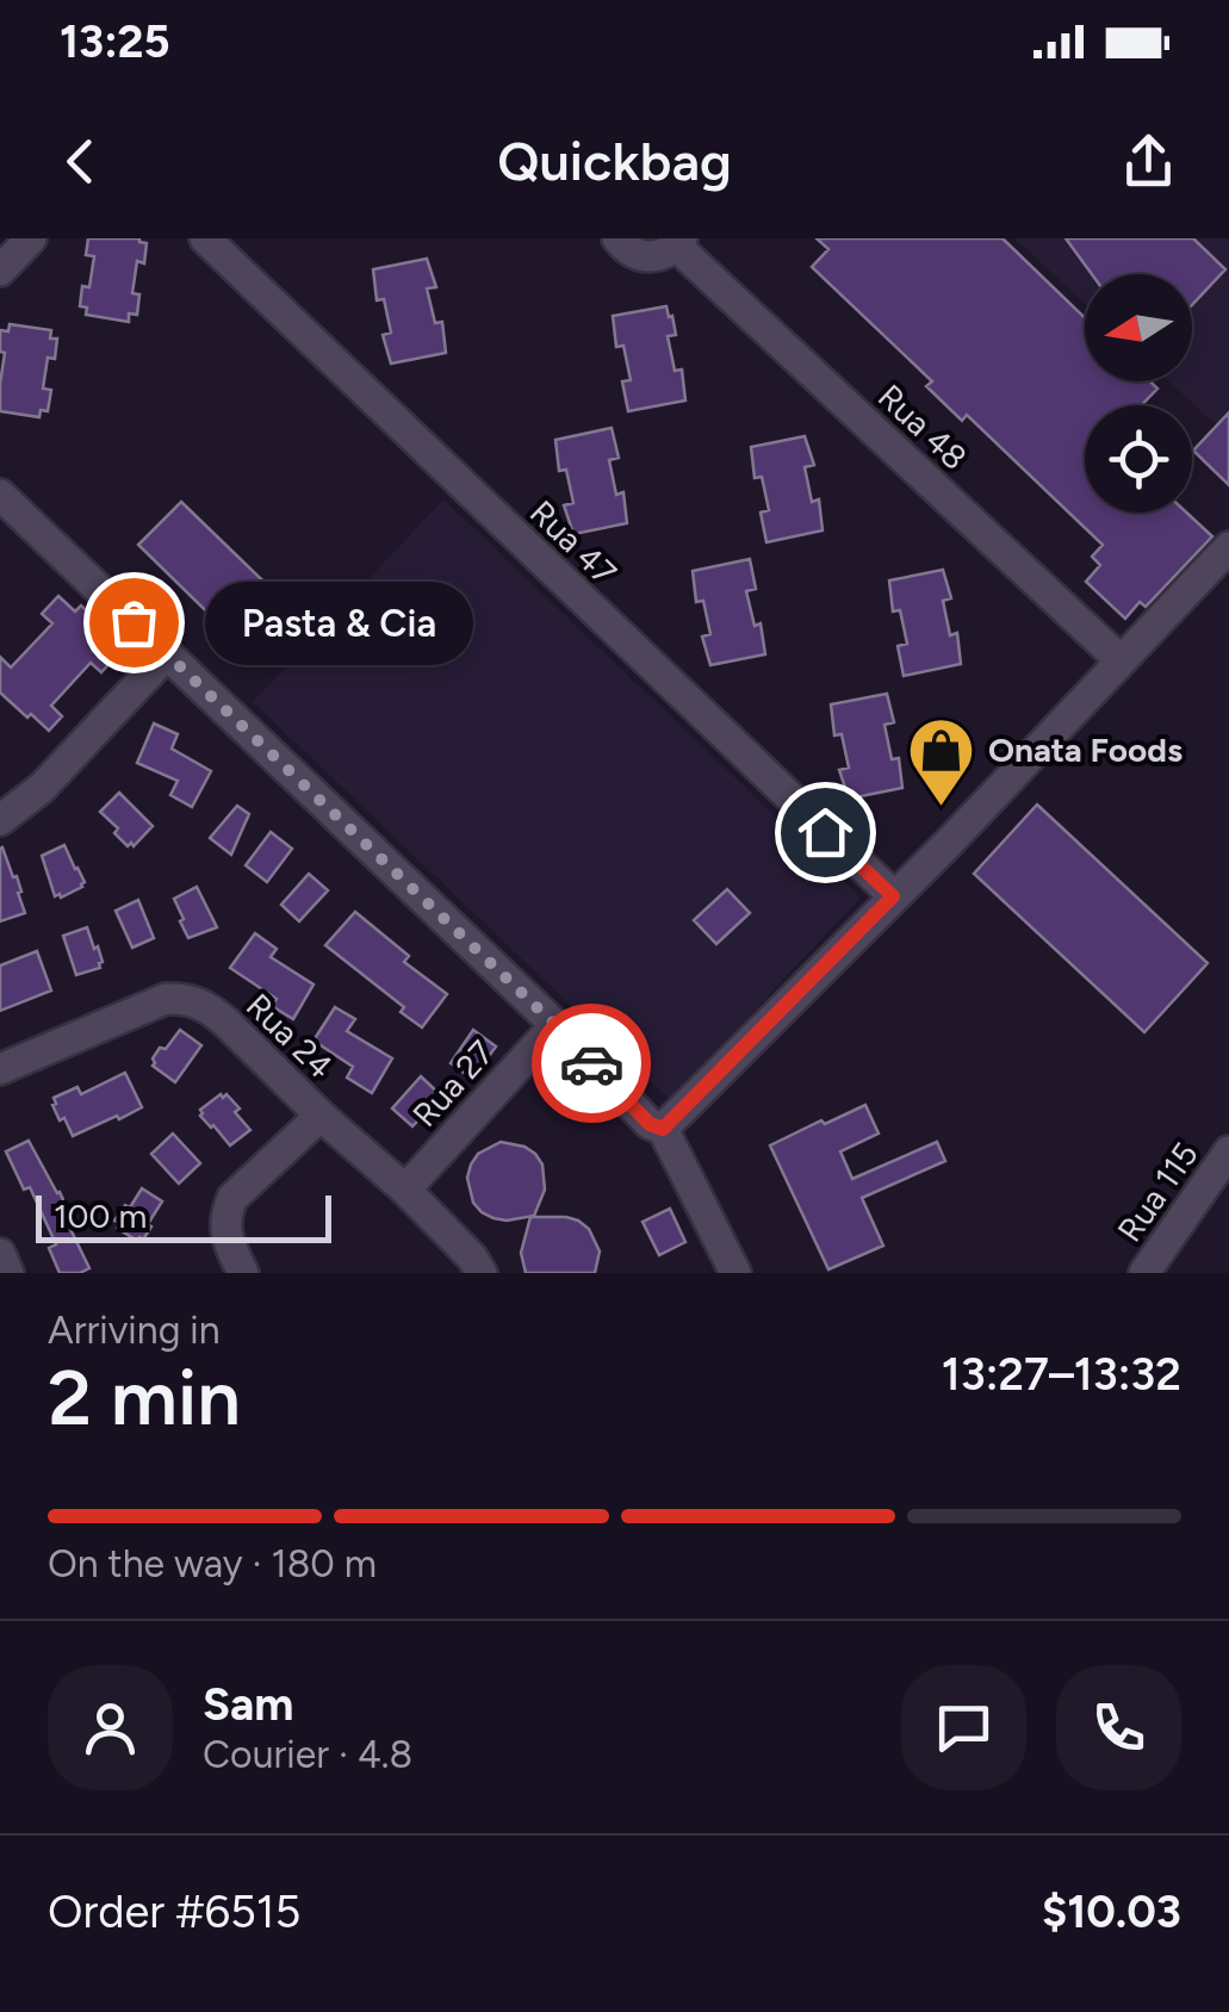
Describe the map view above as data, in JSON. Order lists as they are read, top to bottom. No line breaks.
{"streets":{"street":["Rua 48","Rua 47","Rua 24","Rua 27","Rua 115"]},"crossings":[["Rua 24","Rua 27"]],"places":{"other":["Pasta & Cia"],"shop":["Onata Foods"]},"scale_bar":"100 m","north":"left","page":{"status":"13:25","header":"Quickbag","bubble":"Pasta & Cia","scale":"100 m","heading":["2 min","Arriving in","13:27–13:32"],"panel":["Sam","Courier · 4.8","Order #6515","$10.03"],"bar":"On the way · 180 m"}}
